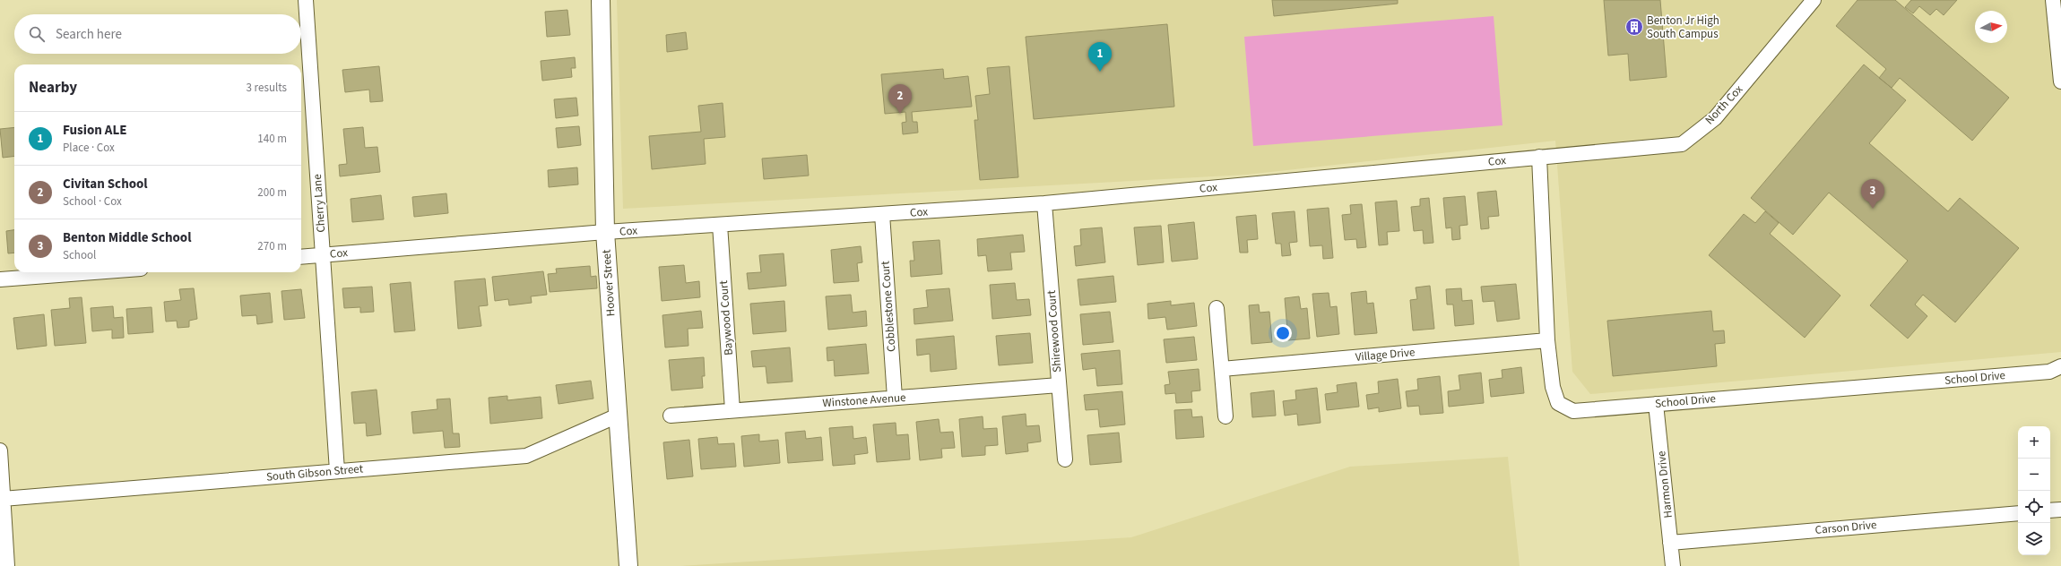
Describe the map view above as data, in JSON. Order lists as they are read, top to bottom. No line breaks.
{"streets":{"street":["North Cox","Cox","Cherry Lane","Hoover Street","Cobblestone Court","Baywood Court","Shirewood Court","Village Drive","School Drive","Winstone Avenue","South Gibson Street","Harmon Drive","Carson Drive"]},"crossings":[["North Cox","Cox"],["North Cox","School Drive"],["Cox","Cherry Lane"],["Cox","Hoover Street"],["Cox","Cobblestone Court"],["Cox","Baywood Court"],["Cox","Shirewood Court"],["Cox","School Drive"],["Cherry Lane","South Gibson Street"],["Hoover Street","South Gibson Street"],["Cobblestone Court","Winstone Avenue"],["Baywood Court","Winstone Avenue"],["Shirewood Court","Winstone Avenue"],["Village Drive","School Drive"],["School Drive","Harmon Drive"],["Harmon Drive","Carson Drive"]],"places":{"building":["Benton Jr High South Campus"]},"north":"right","page":{"search":"Search here","pins":["1","2","3"],"heading":["Nearby","3 results"],"list":[{"mark":"1","name":"Fusion ALE","note":"Place · Cox","value":"140 m"},{"mark":"2","name":"Civitan School","note":"School · Cox","value":"200 m"},{"mark":"3","name":"Benton Middle School","note":"School","value":"270 m"}],"map_buttons":["+","−"]}}
